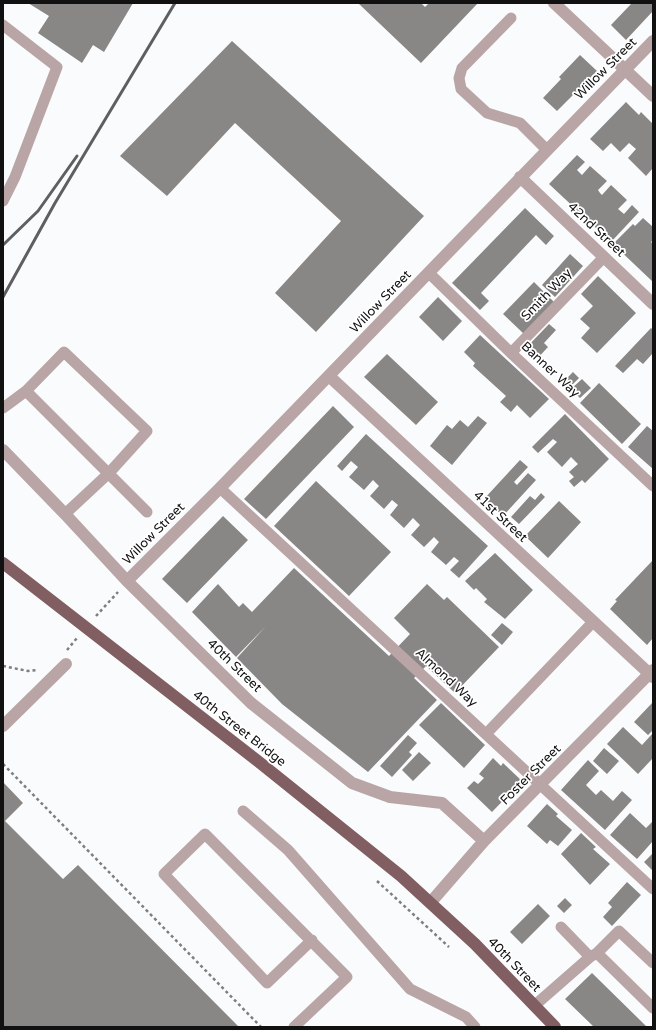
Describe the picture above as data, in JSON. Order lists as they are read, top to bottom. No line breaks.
{"streets":{"main road":["40th Street","40th Street Bridge"],"street":["Willow Street","42nd Street","41st Street","Foster Street"],"lane":["Smith Way","Banner Way","Almond Way"]},"crossings":[["Willow Street","42nd Street"],["Willow Street","Banner Way"],["Willow Street","41st Street"],["Willow Street","40th Street"],["Willow Street","Almond Way"],["42nd Street","Smith Way"],["Smith Way","Banner Way"],["41st Street","Foster Street"],["40th Street","40th Street Bridge"],["40th Street","Foster Street"],["Almond Way","Foster Street"],["40th Street Bridge","Foster Street"]]}
